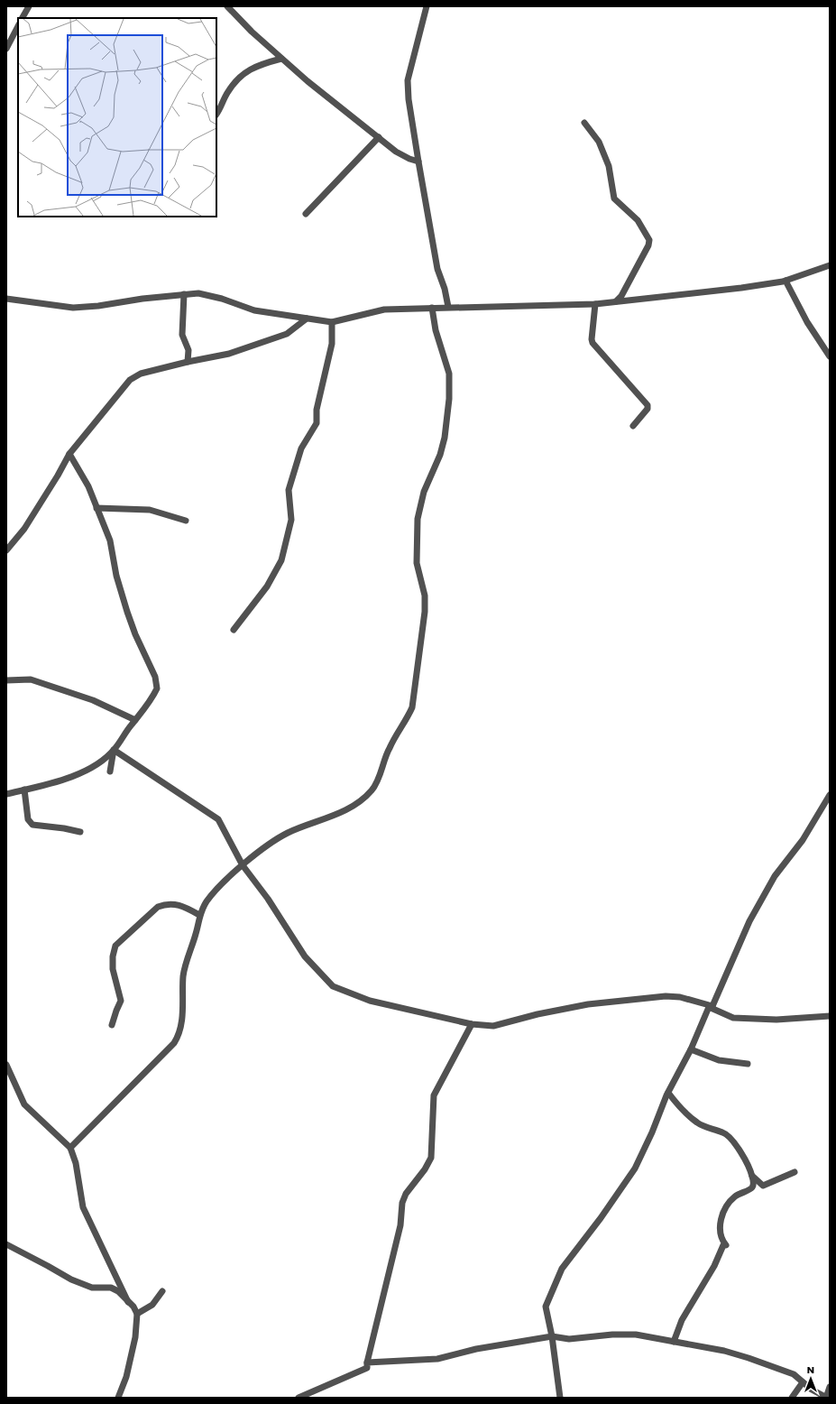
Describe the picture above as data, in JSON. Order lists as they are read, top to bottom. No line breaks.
{"north":"top"}
